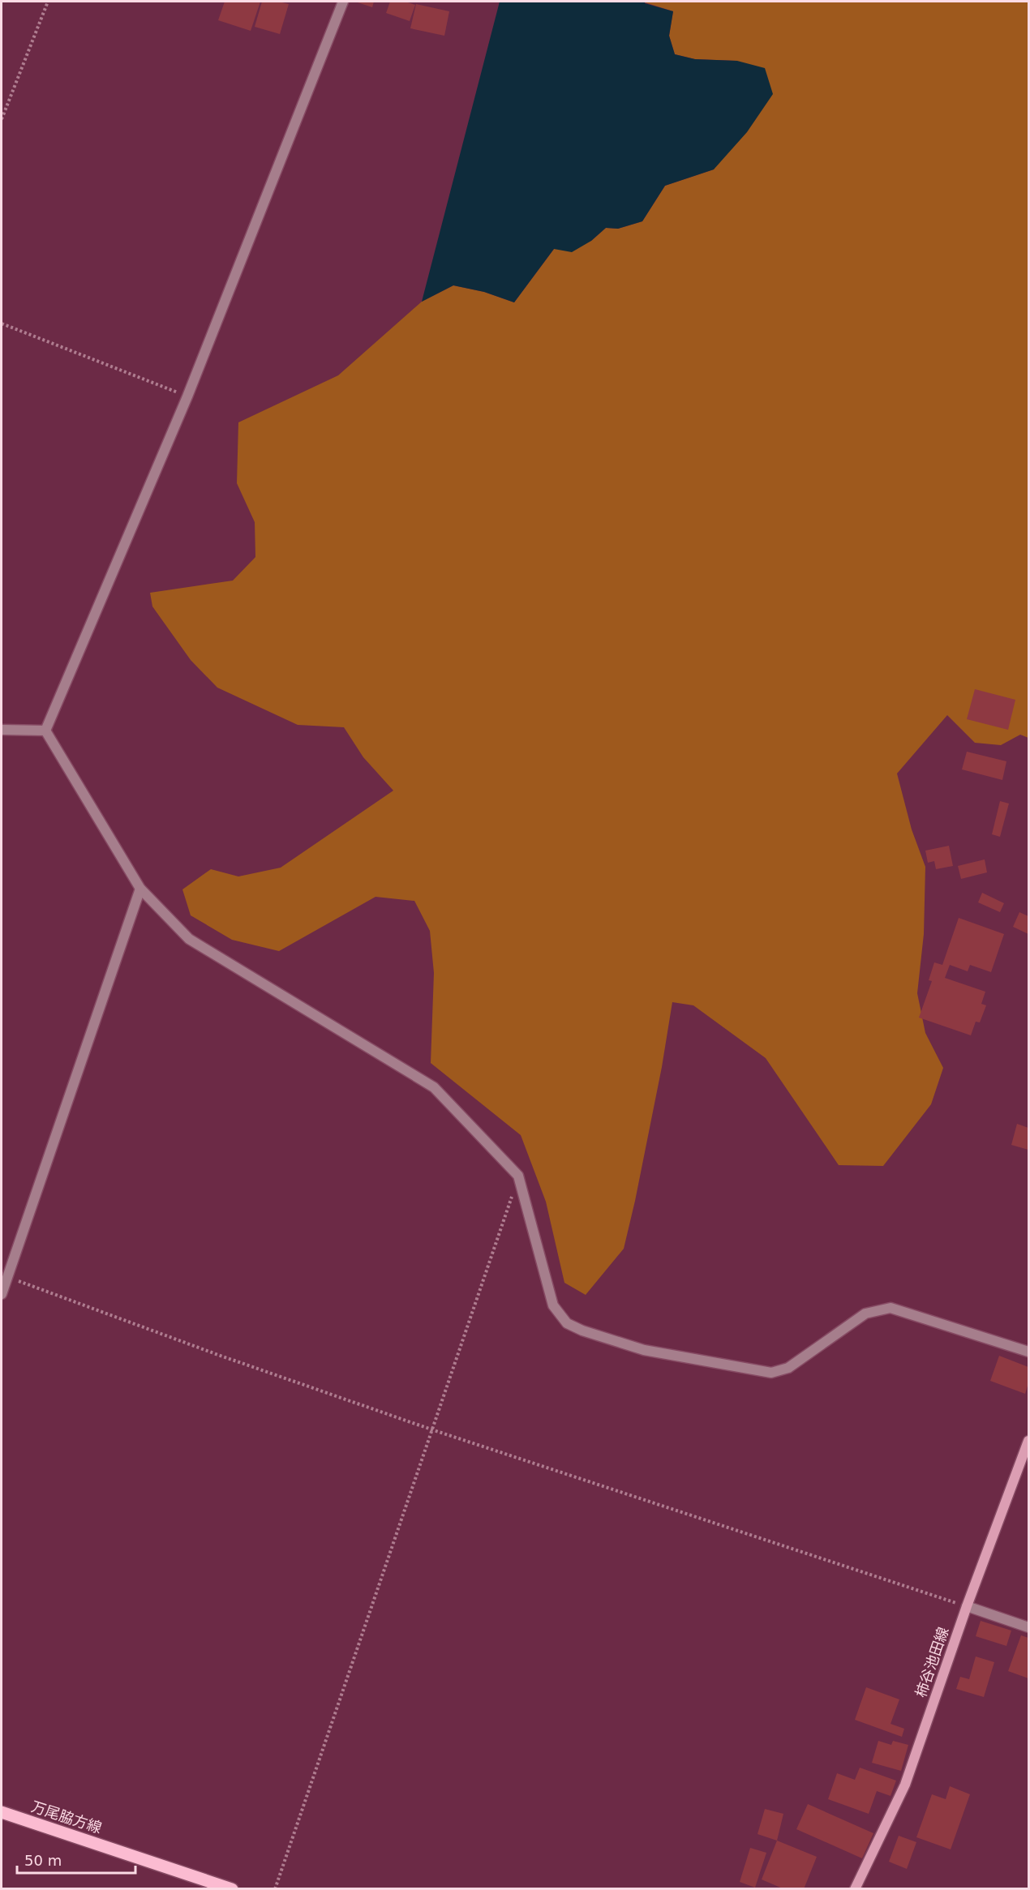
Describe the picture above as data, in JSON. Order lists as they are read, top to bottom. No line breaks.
{"streets":{"main road":["柿谷池田線","万尾脇方線"]},"scale_bar":"50 m"}
